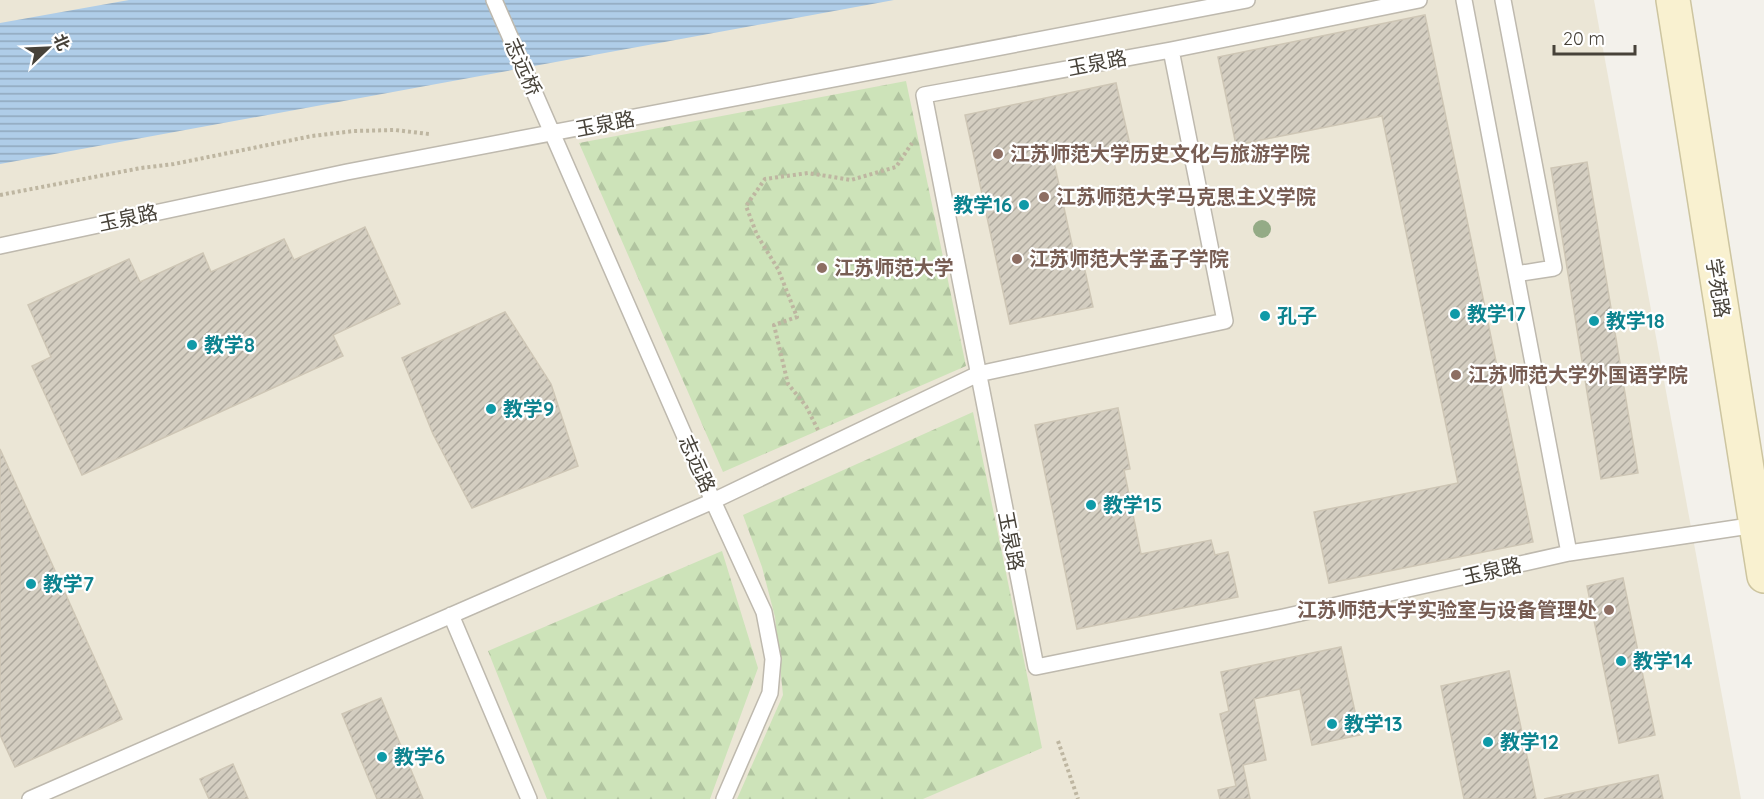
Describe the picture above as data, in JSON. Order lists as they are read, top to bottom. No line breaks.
{"streets":{"street":["学苑路"],"lane":["玉泉路","志远桥","志远路"]},"crossings":[["玉泉路","志远桥"],["玉泉路","志远路"],["志远桥","志远路"]],"places":["江苏师范大学历史文化与旅游学院","江苏师范大学马克思主义学院","教学16","江苏师范大学孟子学院","江苏师范大学","教学17","孔子","教学18","教学8","江苏师范大学外国语学院","教学9","教学15","教学7","江苏师范大学实验室与设备管理处","教学14","教学13","教学12","教学6"],"scale_bar":"20 m","north":"top right"}
